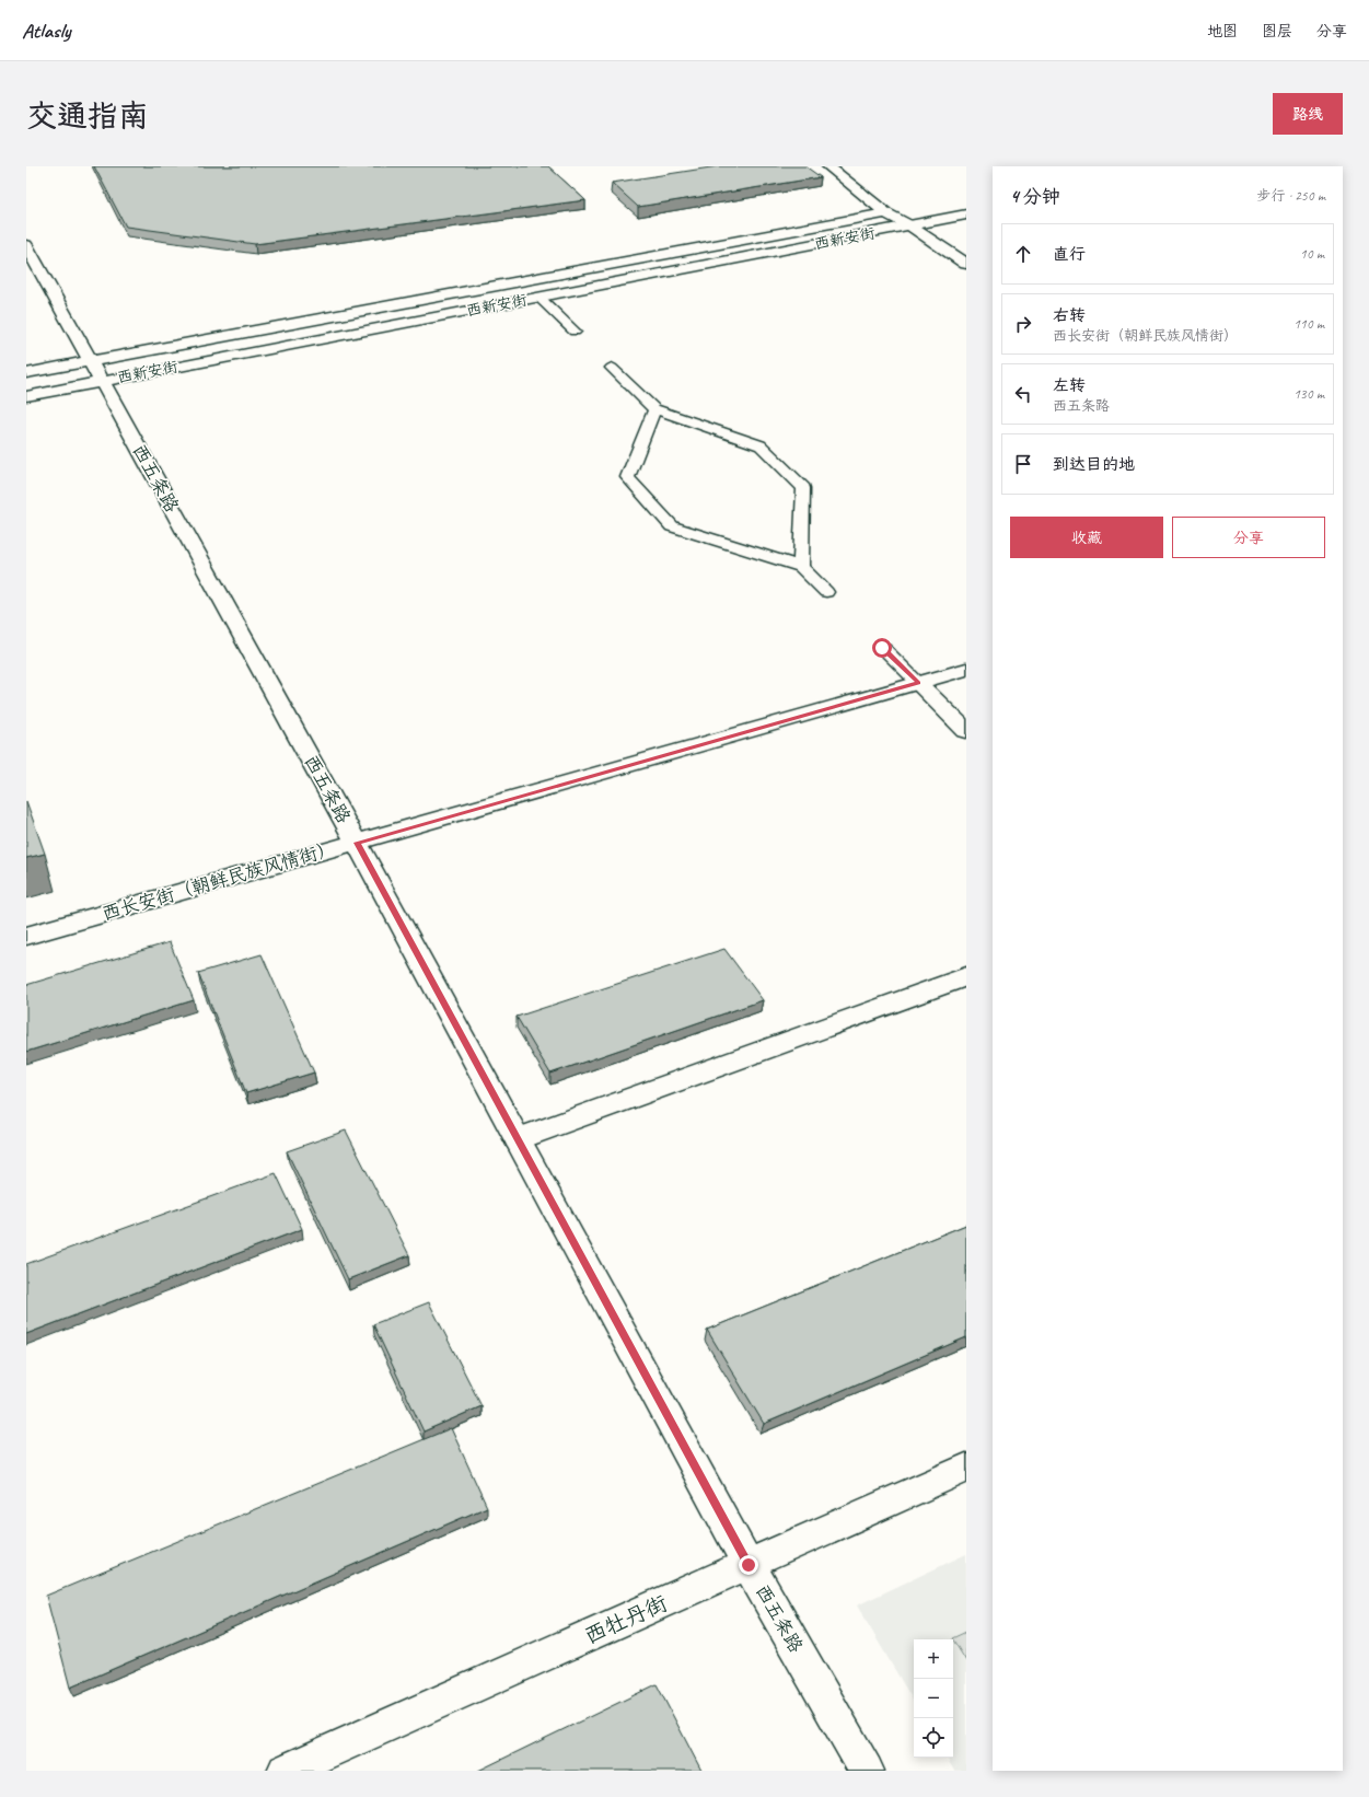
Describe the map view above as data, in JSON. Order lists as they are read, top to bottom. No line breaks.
{"streets":{"street":["西新安街","西五条路","西长安街（朝鲜民族风情街）","西牡丹街"]},"crossings":[["西新安街","西五条路"],["西五条路","西长安街（朝鲜民族风情街）"],["西五条路","西牡丹街"]],"page":{"header":"Atlasly","nav":["地图","图层","分享"],"buttons":["路线",["收藏","分享"]],"title":"交通指南","heading":["4 分钟","步行 · 250 m"],"list":[["直行","10 m"],["右转","西长安街（朝鲜民族风情街）","110 m"],["左转","西五条路","130 m"],"到达目的地"],"map_buttons":["+","−"]}}
